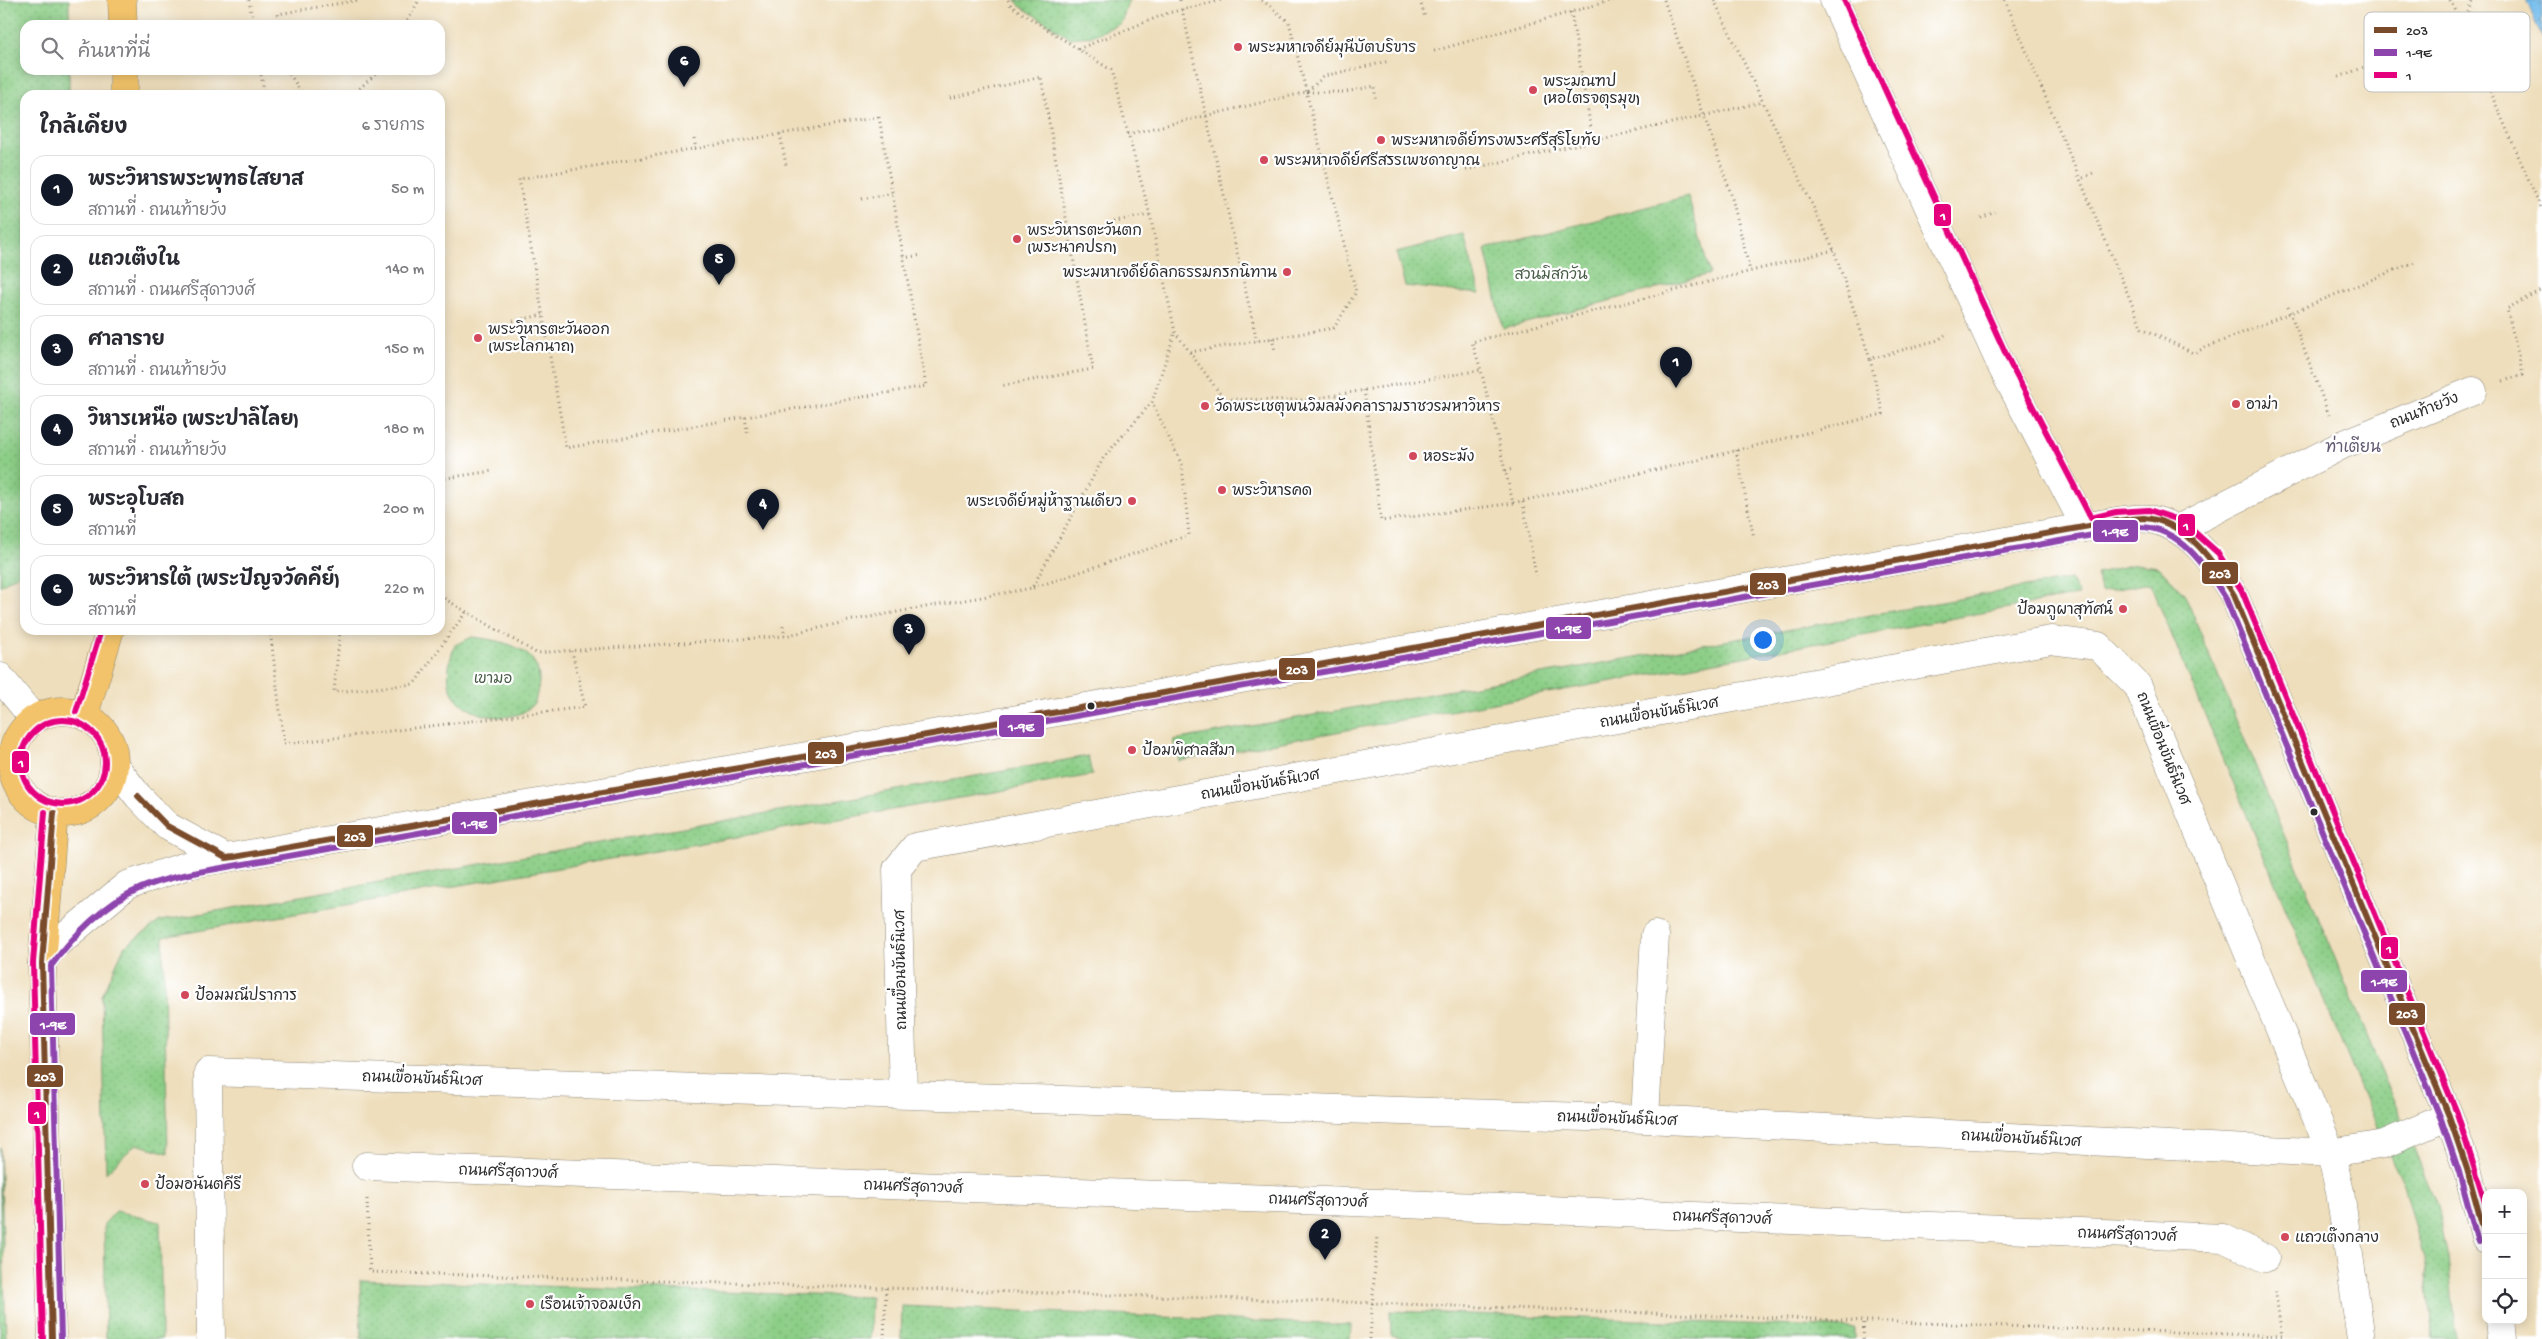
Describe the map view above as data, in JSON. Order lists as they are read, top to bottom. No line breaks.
{"streets":{"street":["ถนนท้ายวัง","ถนนเขื่อนขันธ์นิเวศ","ถนนศรีสุดาวงศ์"]},"districts":["ท่าเตียน"],"parks":["สวนมิสกวัน","เขามอ"],"places":["พระมหาเจดีย์มุนีบัตบริขาร","พระมณฑป (หอไตรจตุรมุข)","พระมหาเจดีย์ทรงพระศรีสุริโยทัย","พระมหาเจดีย์ศรีสรรเพชดาญาณ","พระวิหารตะวันตก (พระนาคปรก)","พระมหาเจดีย์ดิลกธรรมกรกนิทาน","พระวิหารตะวันออก (พระโลกนาถ)","อาม่า","วัดพระเชตุพนวิมลมังคลารามราชวรมหาวิหาร","หอระฆัง","พระวิหารคด","พระเจดีย์หมู่ห้าฐานเดียว","ป้อมภูผาสุทัศน์","ป้อมพิศาลสีมา","ป้อมมณีปราการ","ป้อมอนันตคีรี","แถวเต๊งกลาง","เรือนเจ้าจอมเง็ก"],"lines":["transit line 1","transit line 203","transit line 1-9E"],"legend":["203","1-9E","1"],"page":{"search":"ค้นหาที่นี่","pins":["6","5","1","4","3","2"],"heading":["ใกล้เคียง","6 รายการ"],"list":[{"mark":"1","name":"พระวิหารพระพุทธไสยาส","note":"สถานที่ · ถนนท้ายวัง","value":"50 m"},{"mark":"2","name":"แถวเต๊งใน","note":"สถานที่ · ถนนศรีสุดาวงศ์","value":"140 m"},{"mark":"3","name":"ศาลาราย","note":"สถานที่ · ถนนท้ายวัง","value":"150 m"},{"mark":"4","name":"วิหารเหนือ (พระปาลิไลย)","note":"สถานที่ · ถนนท้ายวัง","value":"180 m"},{"mark":"5","name":"พระอุโบสถ","note":"สถานที่","value":"200 m"},{"mark":"6","name":"พระวิหารใต้ (พระปัญจวัคคีย์)","note":"สถานที่","value":"220 m"}],"map_buttons":["+","−"]}}
